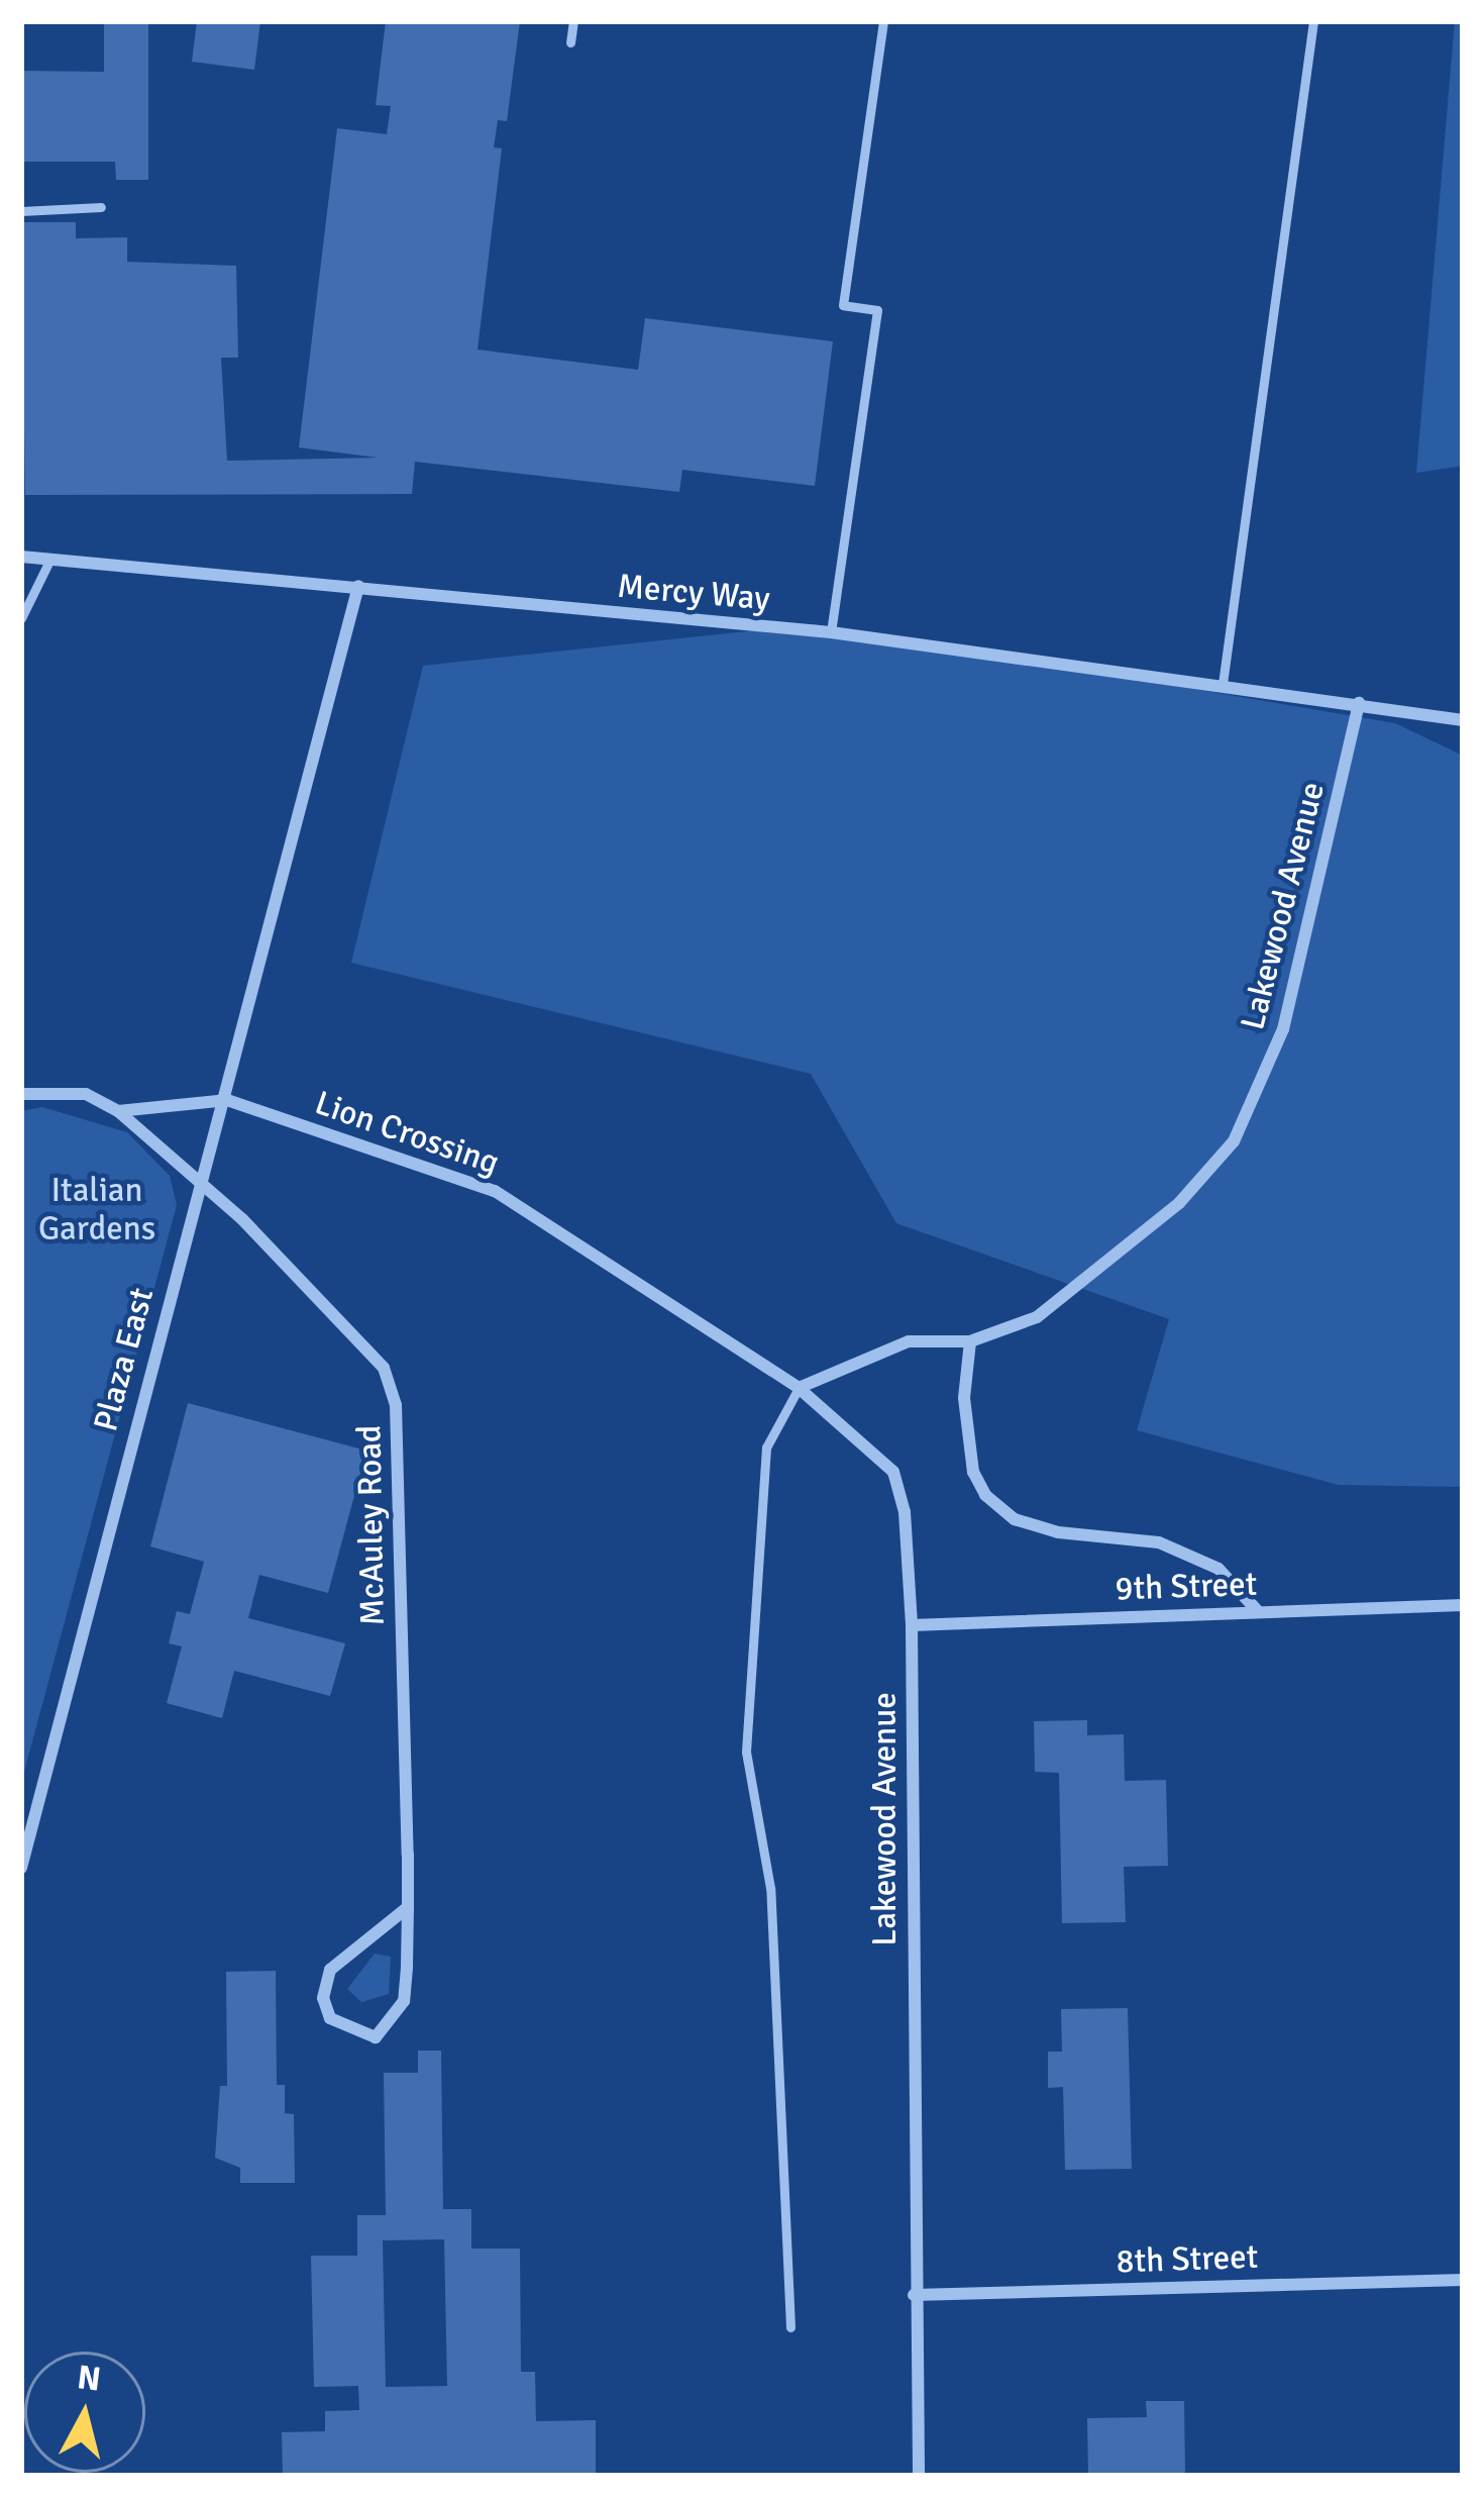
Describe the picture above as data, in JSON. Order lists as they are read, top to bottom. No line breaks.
{"streets":{"street":["Mercy Way","Lakewood Avenue","Lion Crossing","Plaza East","McAuley Road","9th Street","8th Street"]},"crossings":[["Mercy Way","Lakewood Avenue"],["Mercy Way","Plaza East"],["Lakewood Avenue","Lion Crossing"],["Lakewood Avenue","9th Street"],["Lakewood Avenue","8th Street"],["Lion Crossing","Plaza East"],["Lion Crossing","McAuley Road"],["Plaza East","McAuley Road"]],"parks":["Italian Gardens"],"north":"top"}
